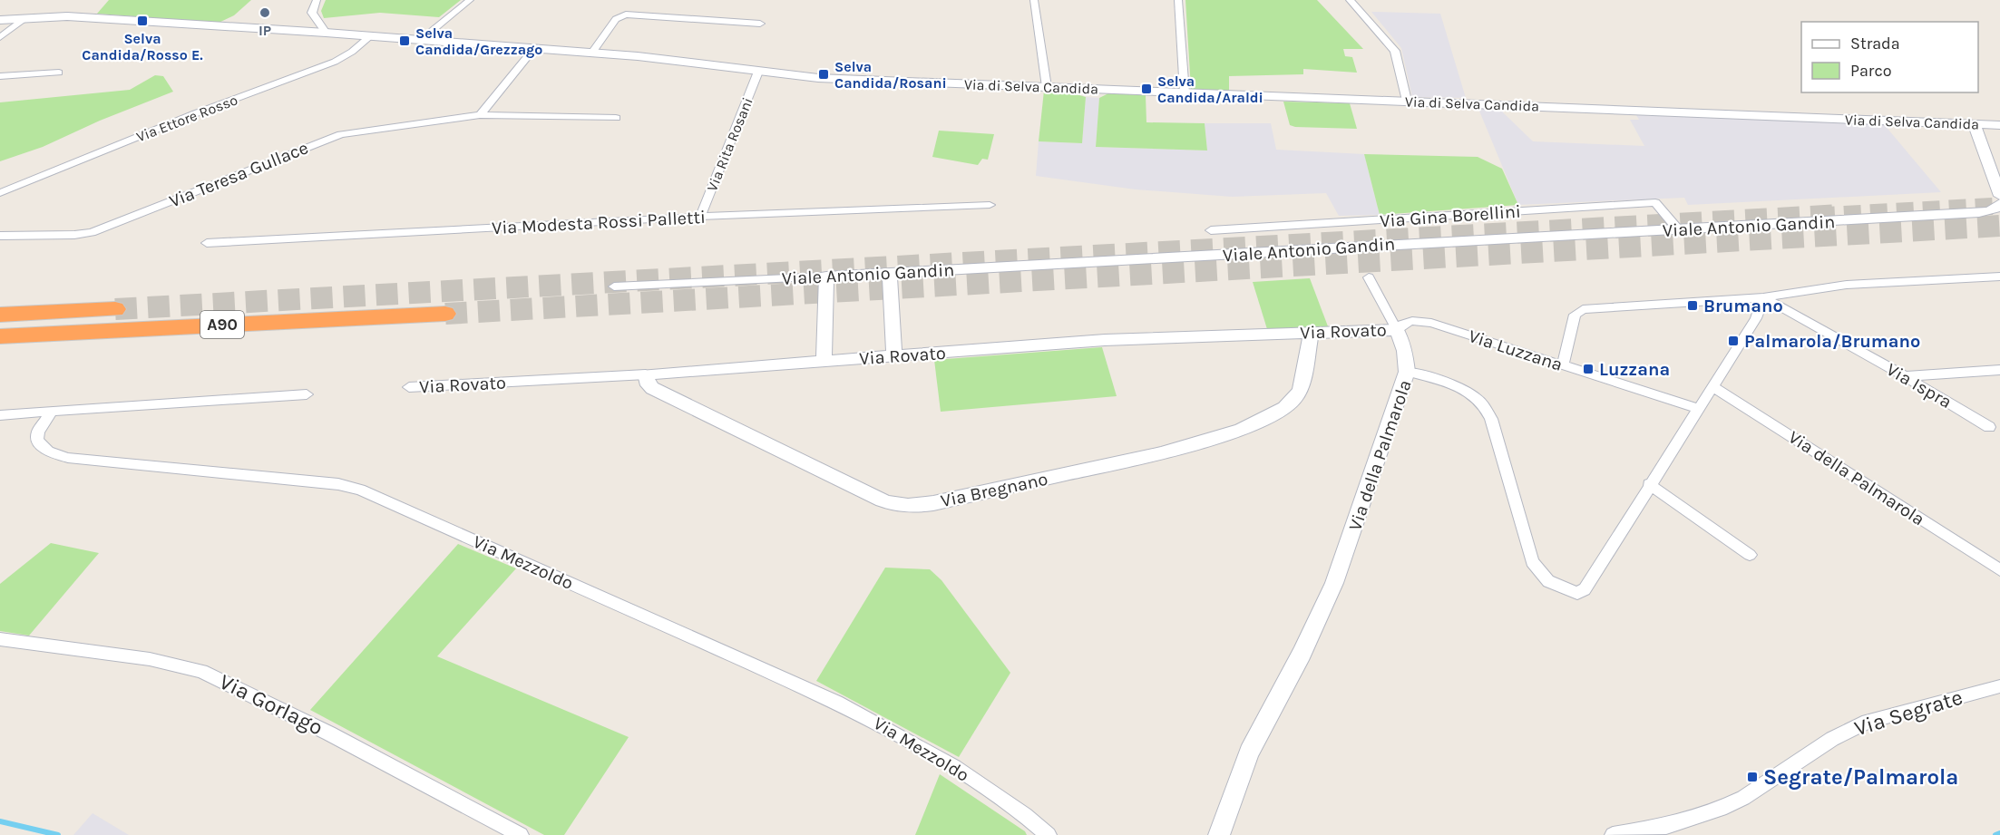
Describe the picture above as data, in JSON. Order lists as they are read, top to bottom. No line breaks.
{"streets":{"highway":["A90"],"street":["Via di Selva Candida","Via Ettore Rosso","Via Rita Rosani","Via Teresa Gullace","Via Gina Borellini","Via Modesta Rossi Palletti","Viale Antonio Gandin","Via Rovato","Via Luzzana","Via Ispra","Via della Palmarola","Via Bregnano","Via Mezzoldo","Via Gorlago","Via Segrate"]},"crossings":[["Via di Selva Candida","Via Ettore Rosso"],["Via di Selva Candida","Via Rita Rosani"],["Via Rita Rosani","Via Modesta Rossi Palletti"],["Via Gina Borellini","Viale Antonio Gandin"],["Via Rovato","Via Luzzana"],["Via Rovato","Via Bregnano"],["Via Luzzana","Via della Palmarola"],["Via Ispra","Via della Palmarola"]],"places":{"other":["IP"],"transit":["Selva Candida/Rosso E.","Selva Candida/Grezzago","Selva Candida/Rosani","Selva Candida/Araldi","Brumano","Palmarola/Brumano","Luzzana","Segrate/Palmarola"]},"legend":["Strada","Parco"]}
